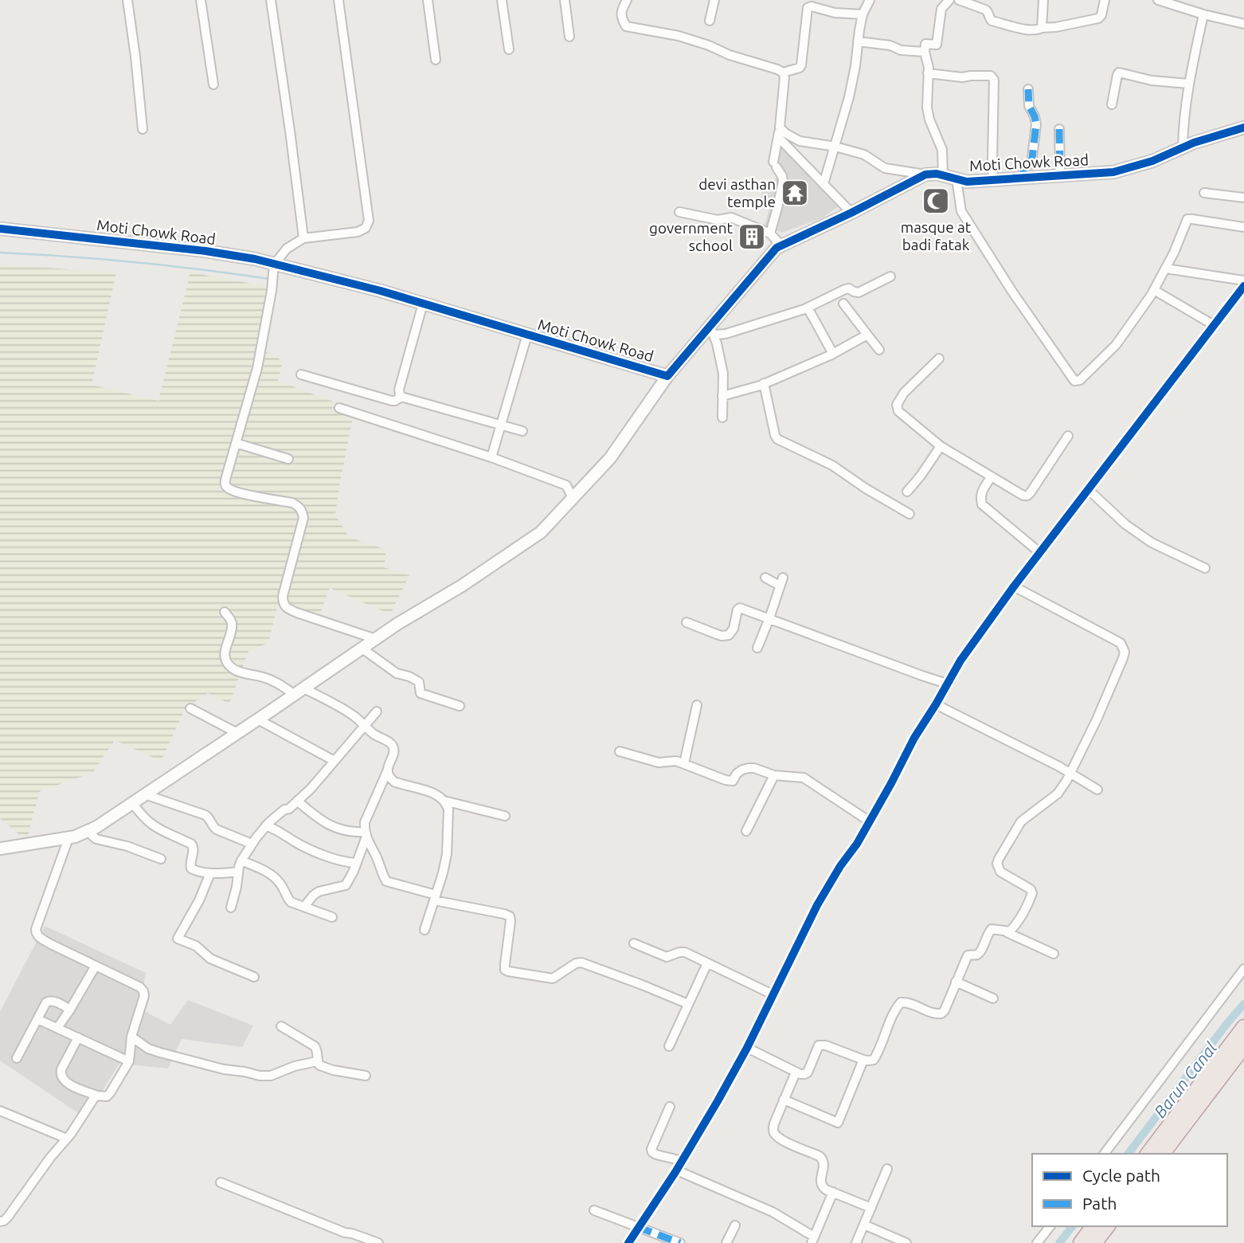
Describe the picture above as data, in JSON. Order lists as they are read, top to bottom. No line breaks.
{"streets":{"street":["Moti Chowk Road"]},"water":["Barun Canal"],"places":{"temple":["devi asthan temple"],"mosque":["masque at badi fatak"],"building":["government school"]},"legend":["Cycle path","Path"]}
